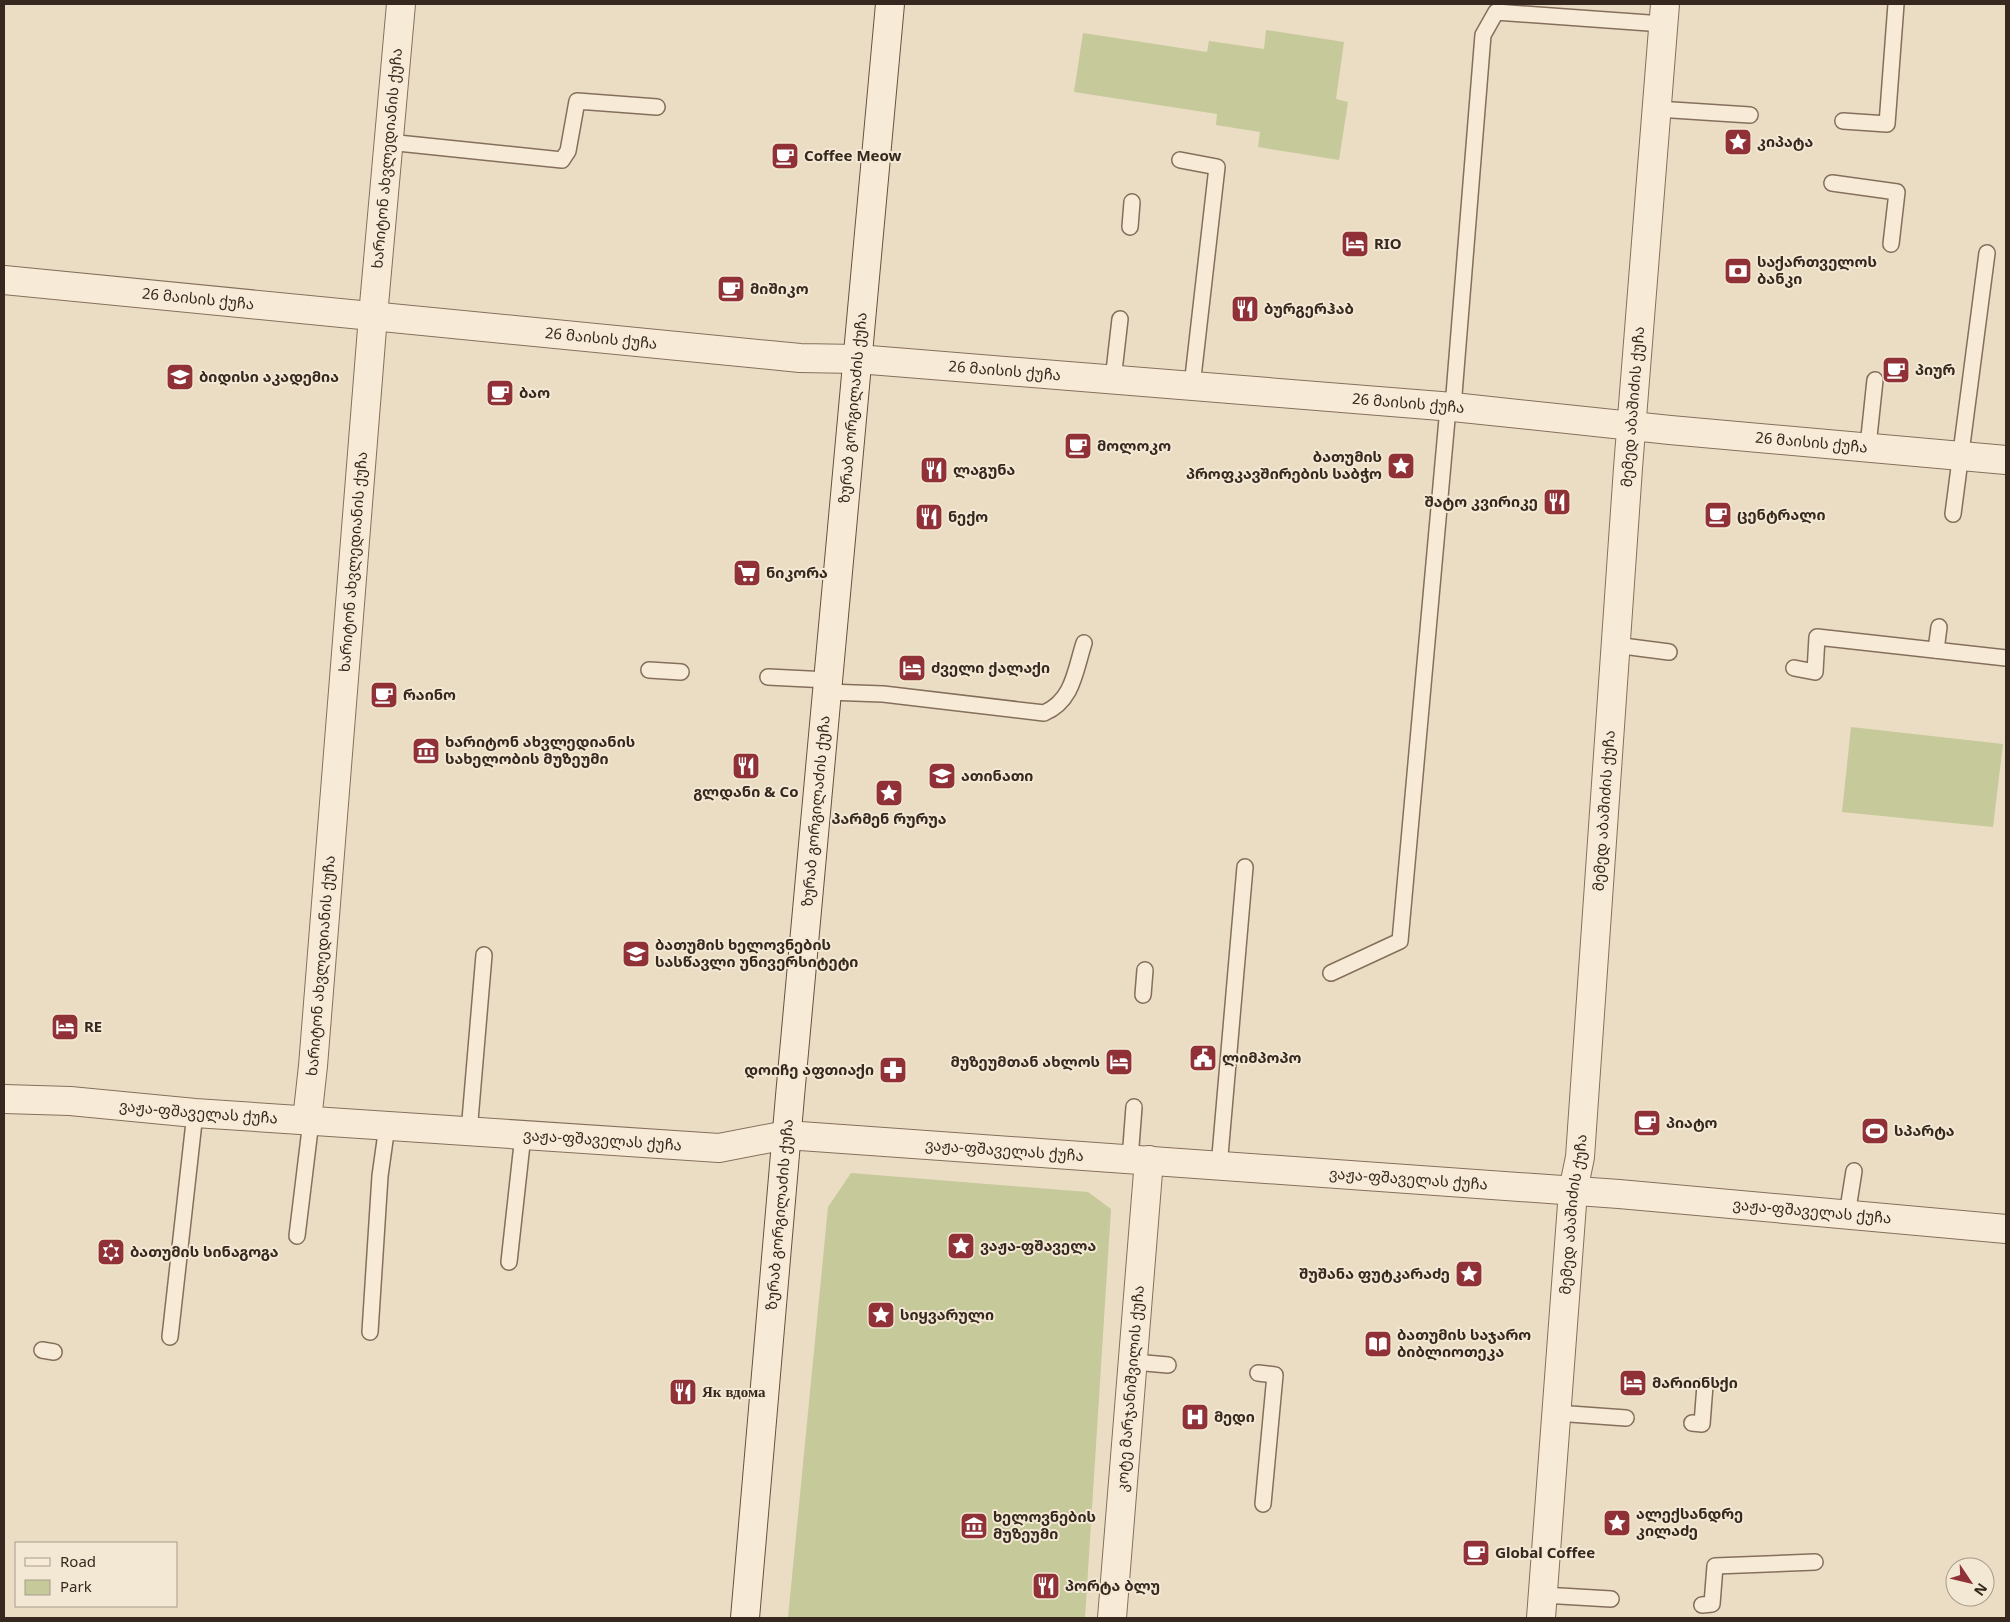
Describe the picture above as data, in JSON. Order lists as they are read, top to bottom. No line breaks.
{"streets":{"street":["ხარიტონ ახვლედიანის ქუჩა","26 მაისის ქუჩა","მემედ აბაშიძის ქუჩა","ზურაბ გორგილაძის ქუჩა","ვაჟა-ფშაველას ქუჩა","კოტე მარჯანიშვილის ქუჩა"]},"crossings":[["ხარიტონ ახვლედიანის ქუჩა","26 მაისის ქუჩა"],["ხარიტონ ახვლედიანის ქუჩა","ვაჟა-ფშაველას ქუჩა"],["26 მაისის ქუჩა","მემედ აბაშიძის ქუჩა"],["26 მაისის ქუჩა","ზურაბ გორგილაძის ქუჩა"],["მემედ აბაშიძის ქუჩა","ვაჟა-ფშაველას ქუჩა"],["ზურაბ გორგილაძის ქუჩა","ვაჟა-ფშაველას ქუჩა"],["ვაჟა-ფშაველას ქუჩა","კოტე მარჯანიშვილის ქუჩა"]],"places":{"place":["კიპატა","ბათუმის პროფკავშირების საბჭო","პარმენ რურუა","ვაჟა-ფშაველა","შუშანა ფუტკარაძე","სიყვარული","ალექსანდრე კილაძე"],"cafe":["Coffee Meow","მიშიკო","პიურ","ბაო","მოლოკო","ცენტრალი","რაინო","პიატო","Global Coffee"],"hotel":["RIO","ძველი ქალაქი","RE","მუზეუმთან ახლოს","მარიინსქი"],"bank":["საქართველოს ბანკი"],"restaurant":["ბურგერჰაბ","ლაგუნა","შატო კვირიკე","ნექო","გლდანი & Co","Як вдома","პორტა ბლუ"],"school or university":["ბიდისი აკადემია","ათინათი","ბათუმის ხელოვნების სასწავლი უნივერსიტეტი"],"supermarket":["ნიკორა"],"museum":["ხარიტონ ახვლედიანის სახელობის მუზეუმი","ხელოვნების მუზეუმი"],"public building":["ლიმპოპო"],"pharmacy":["დოიჩე აფთიაქი"],"sports":["სპარტა"],"synagogue":["ბათუმის სინაგოგა"],"library":["ბათუმის საჯარო ბიბლიოთეკა"],"hospital":["მედი"]},"legend":["Road","Park"],"north":"bottom right"}
